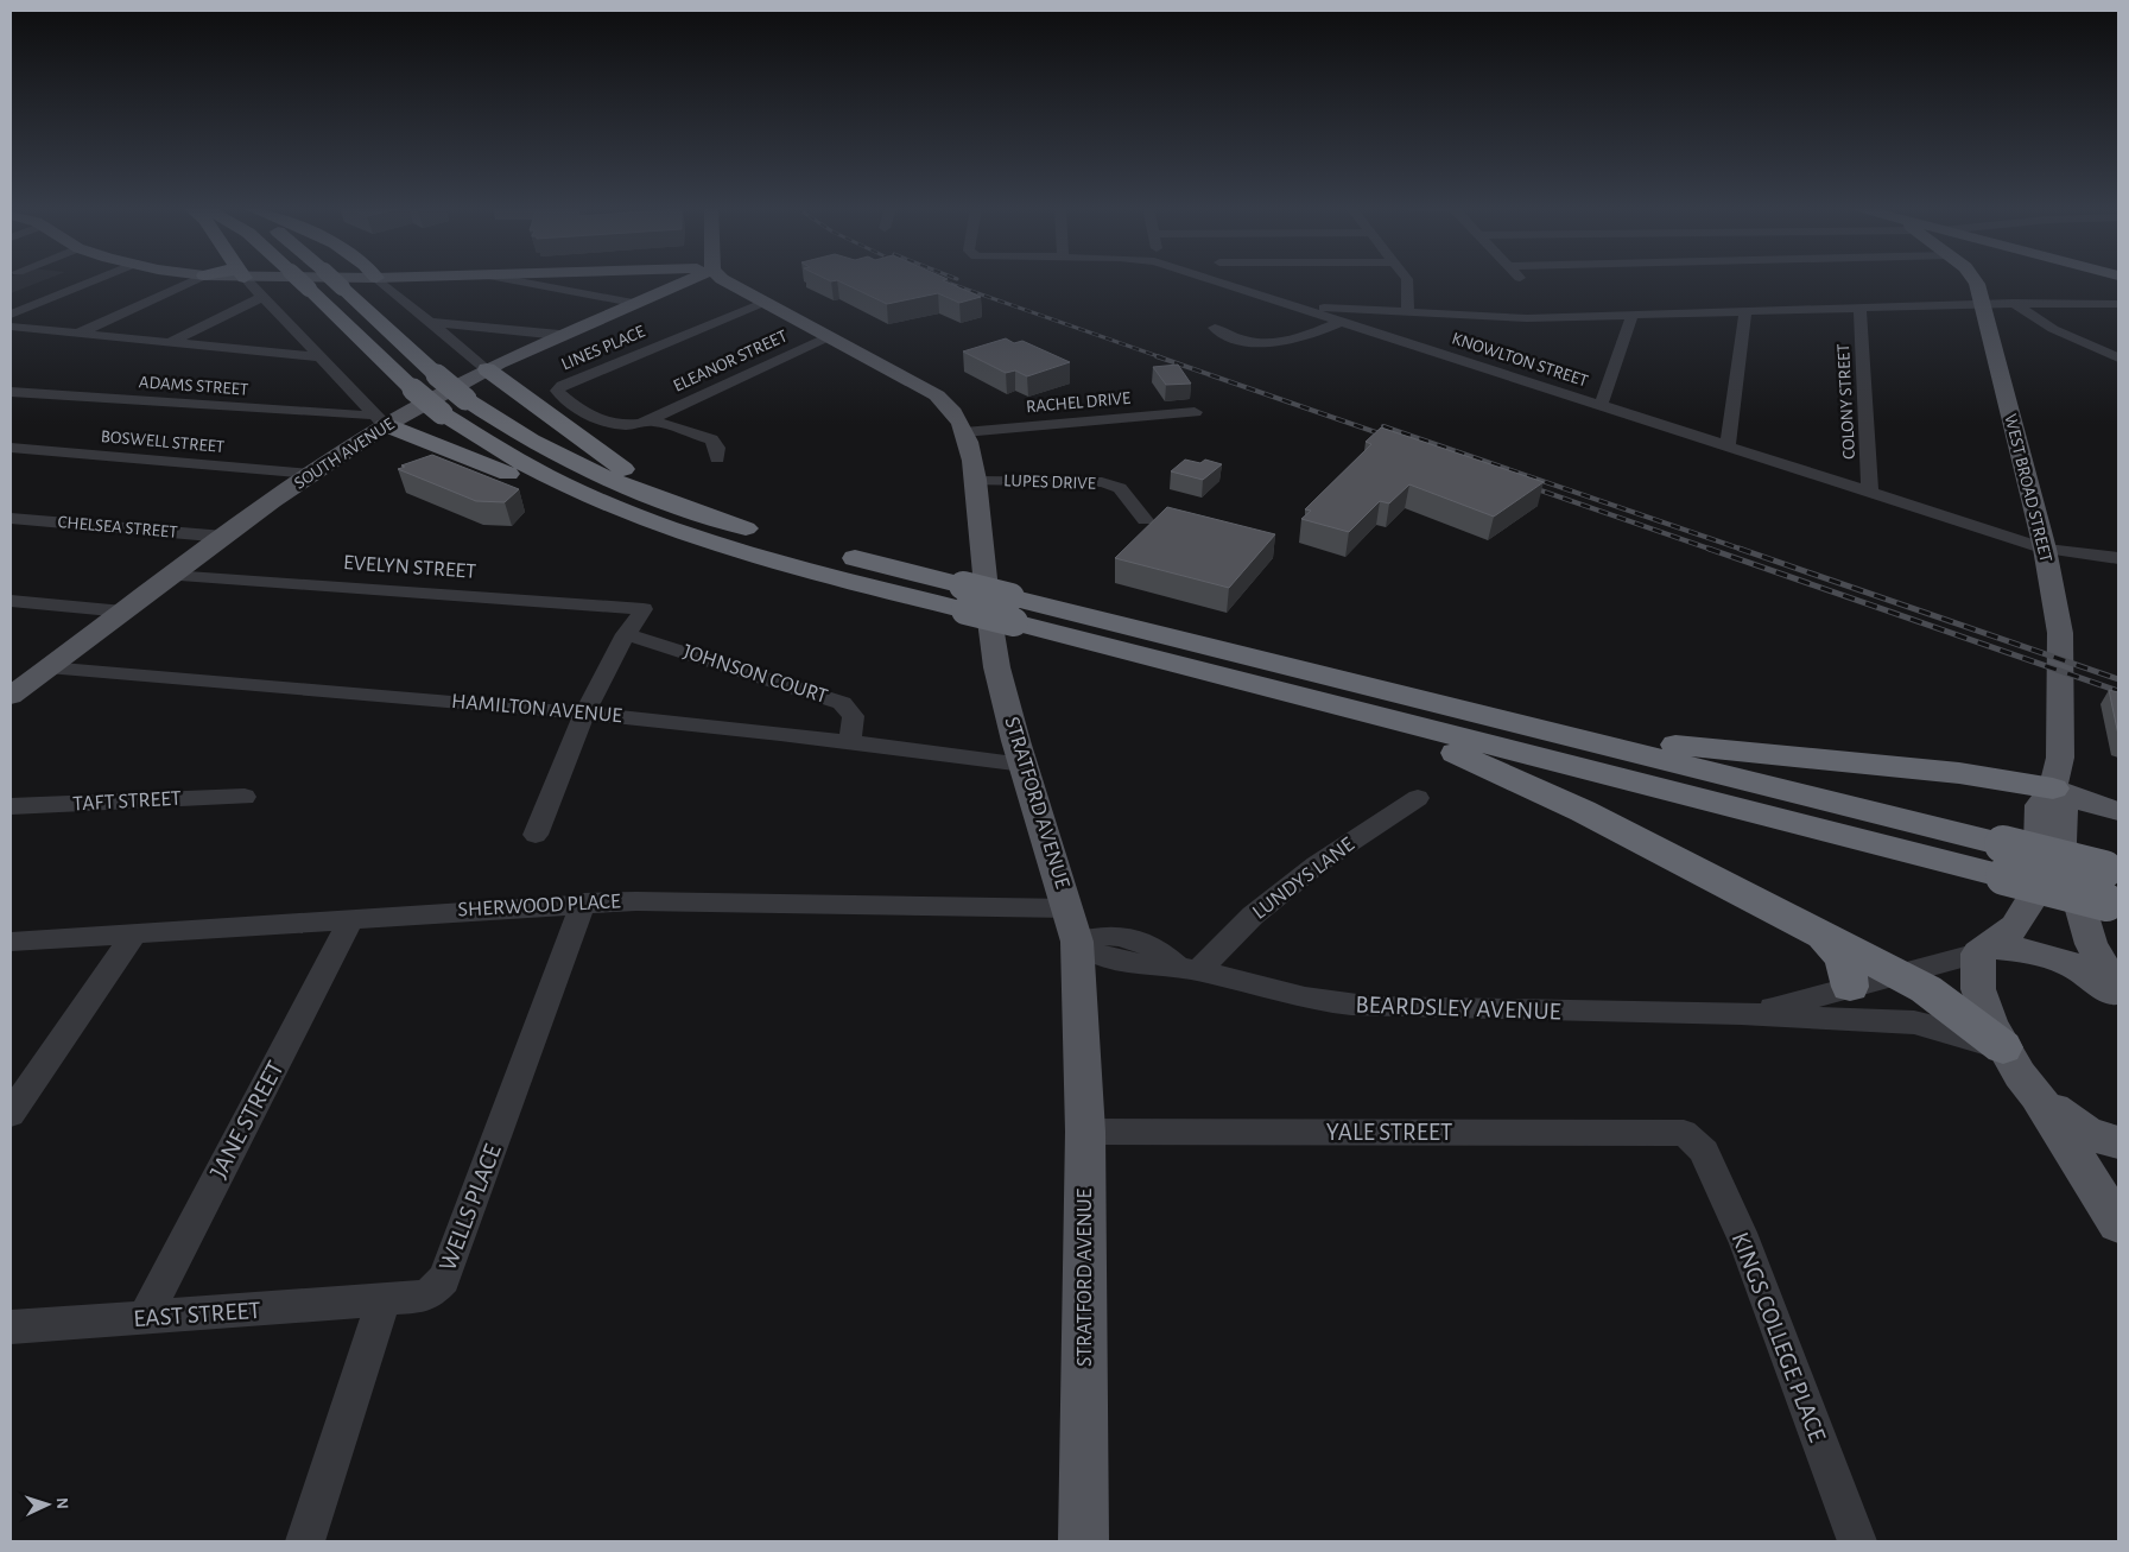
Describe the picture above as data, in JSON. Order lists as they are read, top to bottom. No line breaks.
{"streets":{"main road":["SOUTH AVENUE","WEST BROAD STREET","STRATFORD AVENUE"],"street":["LINES PLACE","KNOWLTON STREET","ELEANOR STREET","ADAMS STREET","COLONY STREET","RACHEL DRIVE","BOSWELL STREET","LUPES DRIVE","CHELSEA STREET","EVELYN STREET","JOHNSON COURT","HAMILTON AVENUE","TAFT STREET","LUNDYS LANE","SHERWOOD PLACE","BEARDSLEY AVENUE","JANE STREET","YALE STREET","WELLS PLACE","EAST STREET","KINGS COLLEGE PLACE"]},"crossings":[["LINES PLACE","ELEANOR STREET"],["LINES PLACE","STRATFORD AVENUE"],["KNOWLTON STREET","COLONY STREET"],["KNOWLTON STREET","WEST BROAD STREET"],["ELEANOR STREET","STRATFORD AVENUE"],["ADAMS STREET","SOUTH AVENUE"],["RACHEL DRIVE","STRATFORD AVENUE"],["BOSWELL STREET","SOUTH AVENUE"],["SOUTH AVENUE","CHELSEA STREET"],["SOUTH AVENUE","EVELYN STREET"],["SOUTH AVENUE","HAMILTON AVENUE"],["LUPES DRIVE","STRATFORD AVENUE"],["WEST BROAD STREET","BEARDSLEY AVENUE"],["EVELYN STREET","JOHNSON COURT"],["JOHNSON COURT","HAMILTON AVENUE"],["HAMILTON AVENUE","STRATFORD AVENUE"],["STRATFORD AVENUE","SHERWOOD PLACE"],["STRATFORD AVENUE","BEARDSLEY AVENUE"],["STRATFORD AVENUE","YALE STREET"],["LUNDYS LANE","BEARDSLEY AVENUE"],["SHERWOOD PLACE","BEARDSLEY AVENUE"],["SHERWOOD PLACE","JANE STREET"],["SHERWOOD PLACE","WELLS PLACE"],["JANE STREET","EAST STREET"],["YALE STREET","KINGS COLLEGE PLACE"],["WELLS PLACE","EAST STREET"]],"north":"right"}
